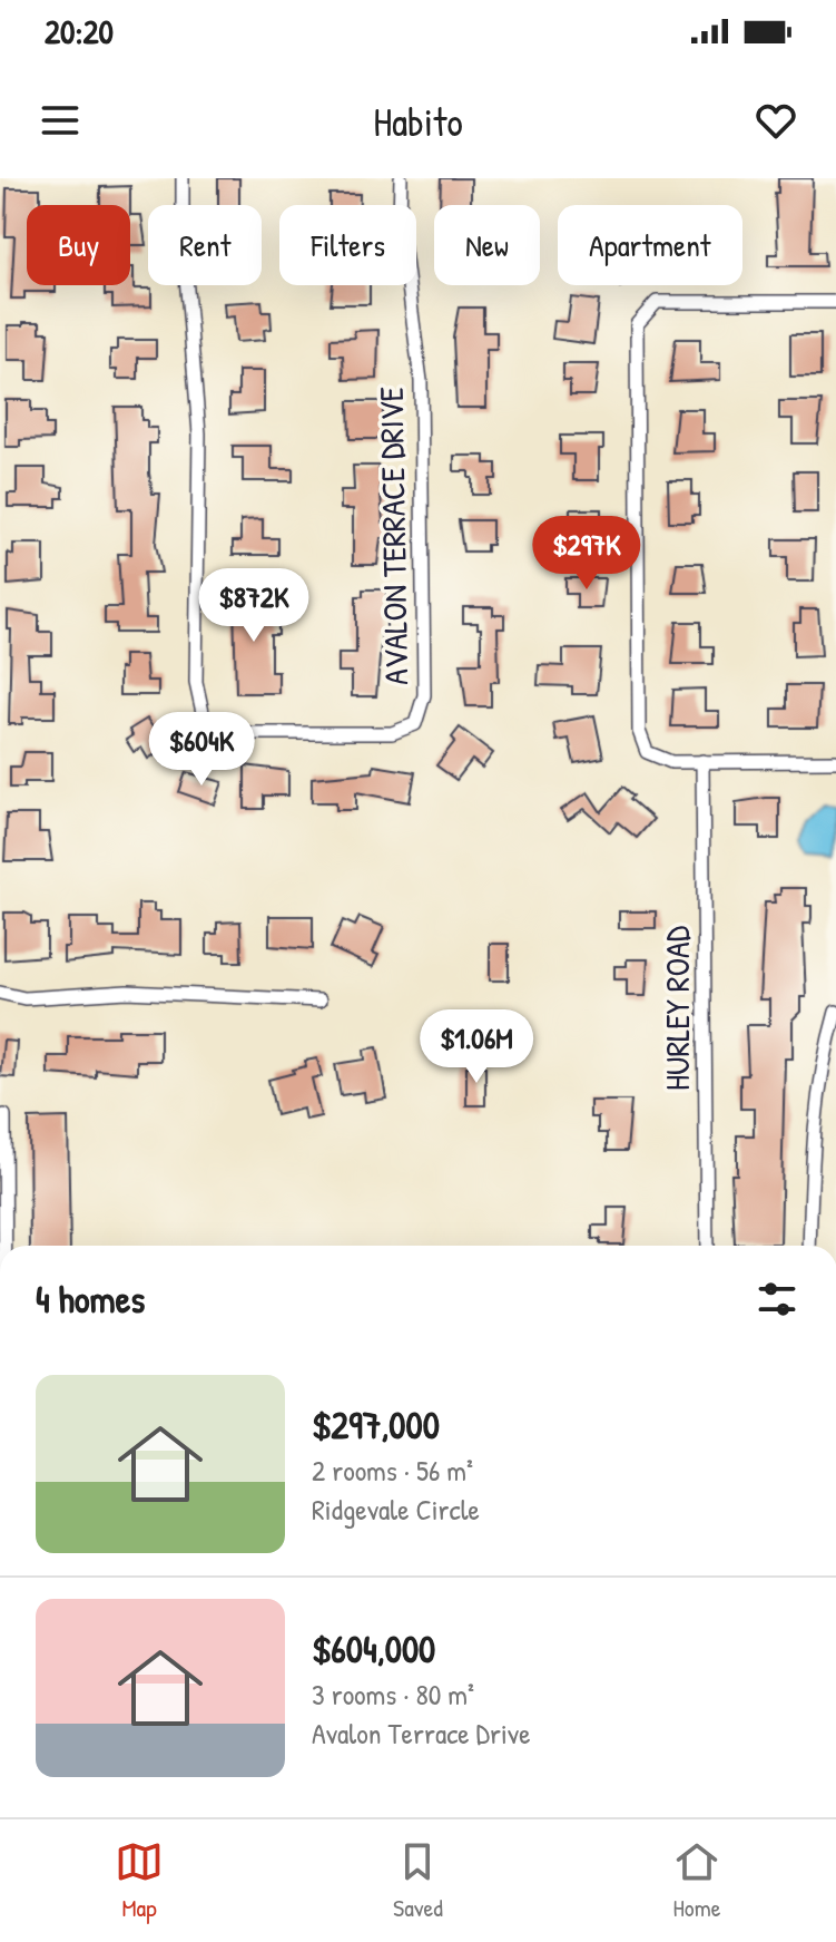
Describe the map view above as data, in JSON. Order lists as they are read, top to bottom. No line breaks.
{"streets":{"street":["AVALON TERRACE DRIVE","HURLEY ROAD"]},"page":{"status":"20:20","header":"Habito","chip":["Buy","Rent","Filters","New","Apartment"],"price":["$297K","$872K","$604K","$1.06M"],"heading":"4 homes","list":[{"name":"$297,000","note":"2 rooms · 56 m² · Ridgevale Circle"},{"name":"$604,000","note":"3 rooms · 80 m² · Avalon Terrace Drive"}],"tabs":["Map","Saved","Home"]}}
